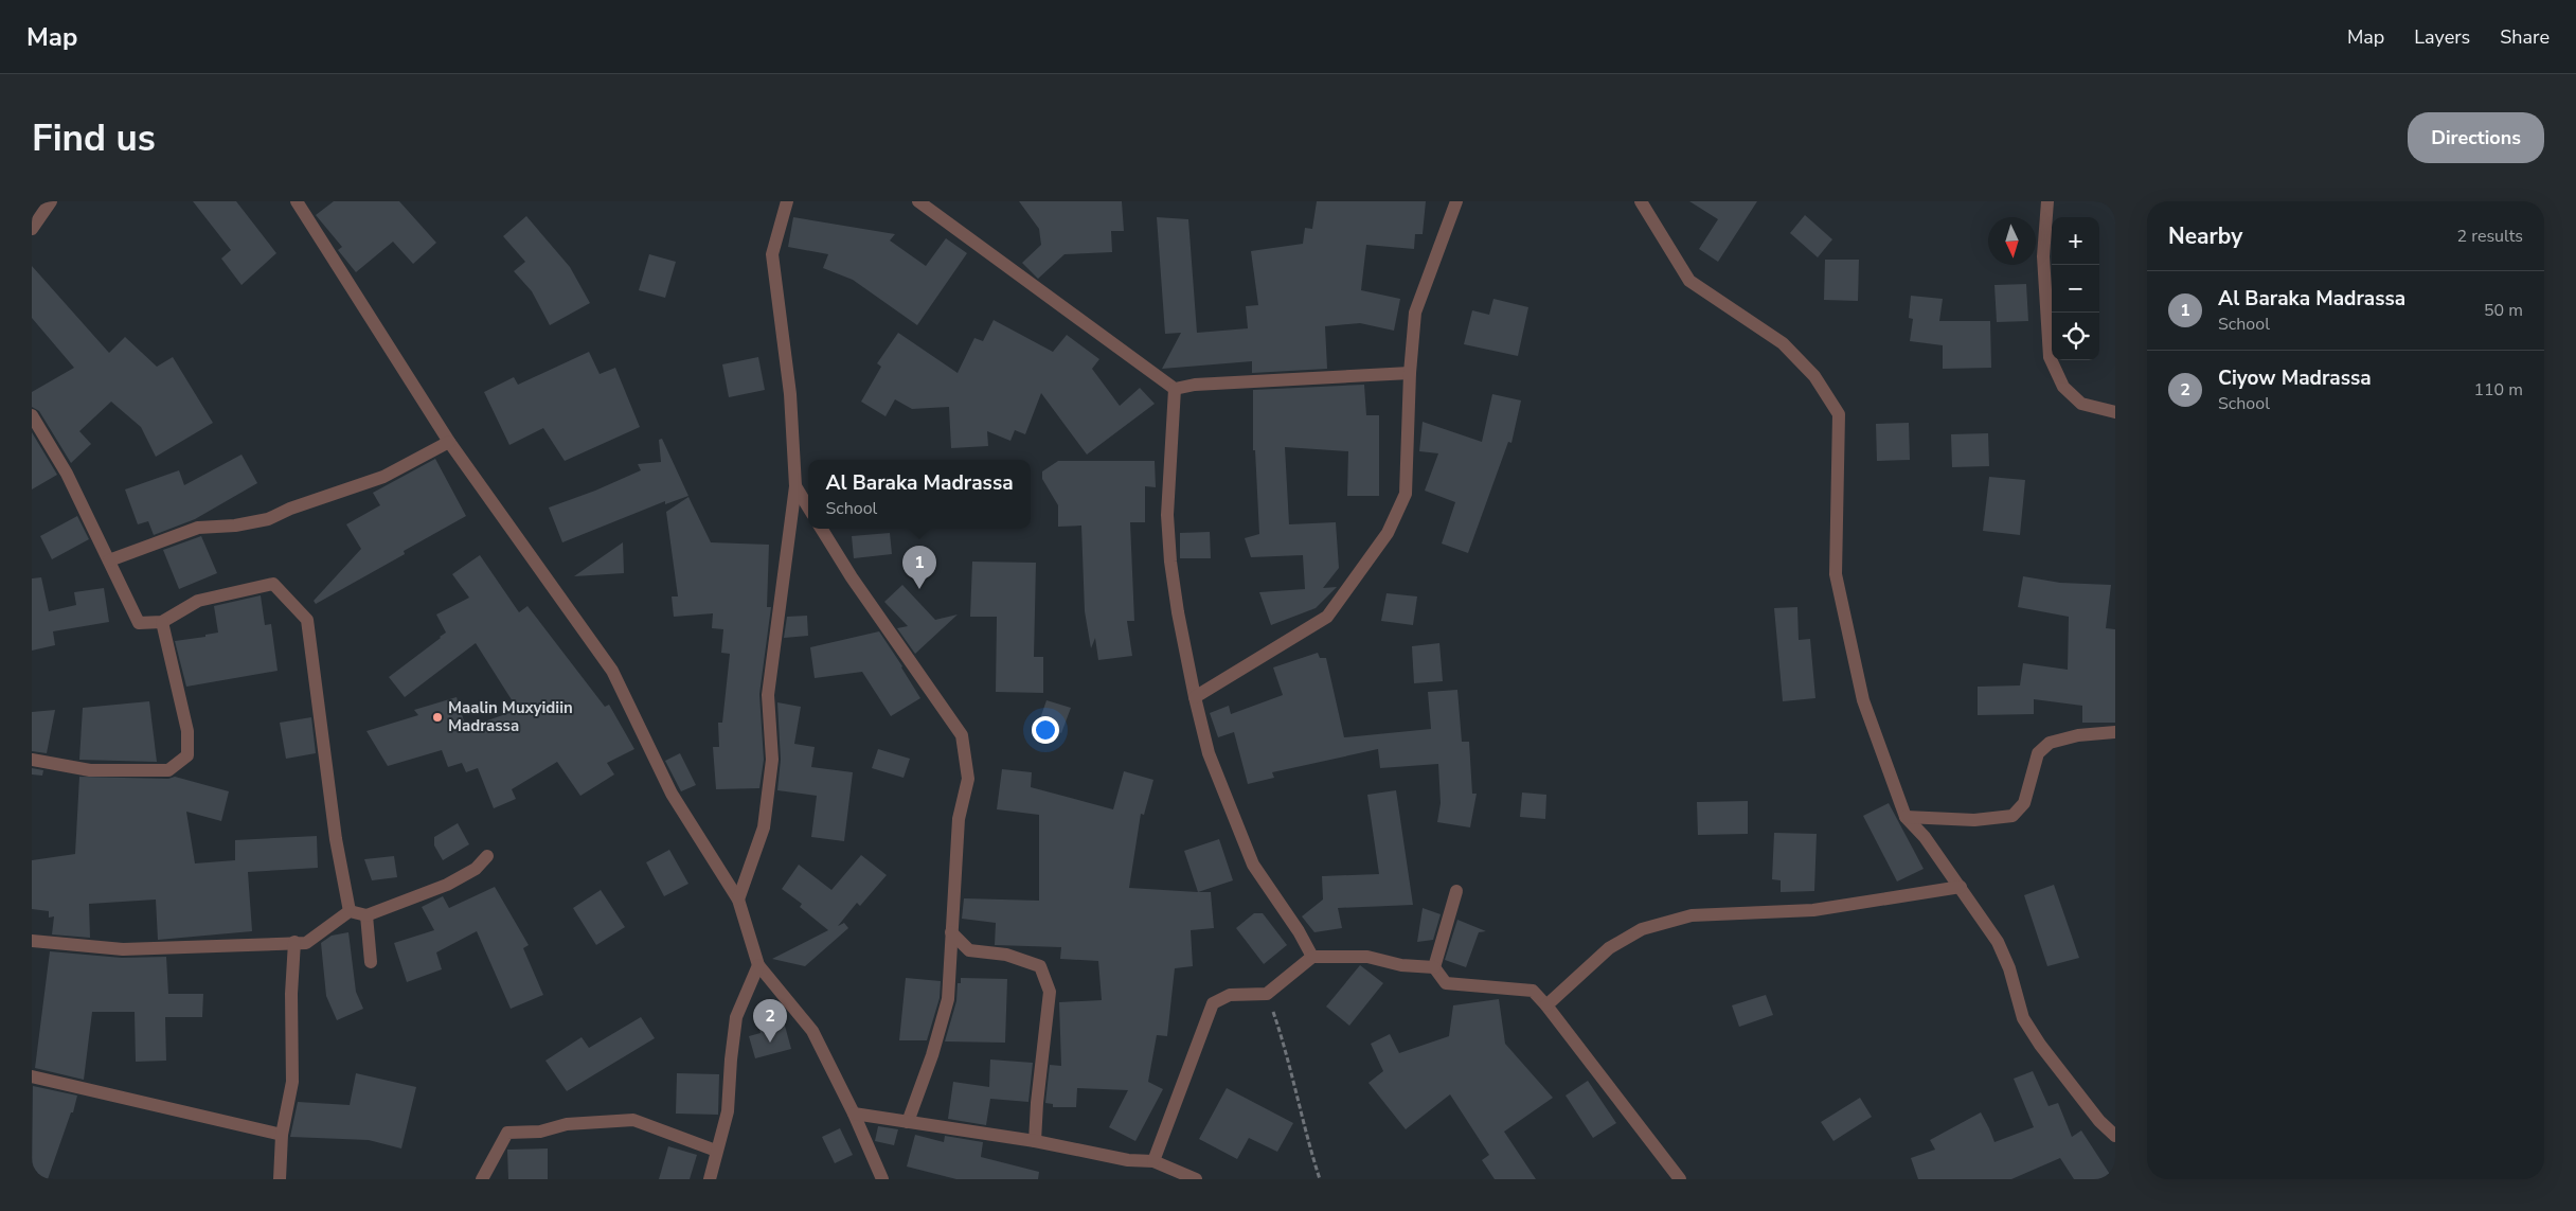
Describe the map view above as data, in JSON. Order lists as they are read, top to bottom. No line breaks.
{"places":["Maalin Muxyidiin Madrassa"],"north":"bottom","page":{"header":"Map","nav":["Map","Layers","Share"],"buttons":"Directions","title":"Find us","heading":["Nearby","2 results"],"map_buttons":["+","−"],"list":[{"mark":"1","name":"Al Baraka Madrassa","note":"School","value":"50 m"},{"mark":"2","name":"Ciyow Madrassa","note":"School","value":"110 m"}],"popup":["Al Baraka Madrassa","School"],"pins":["1","2"]}}
